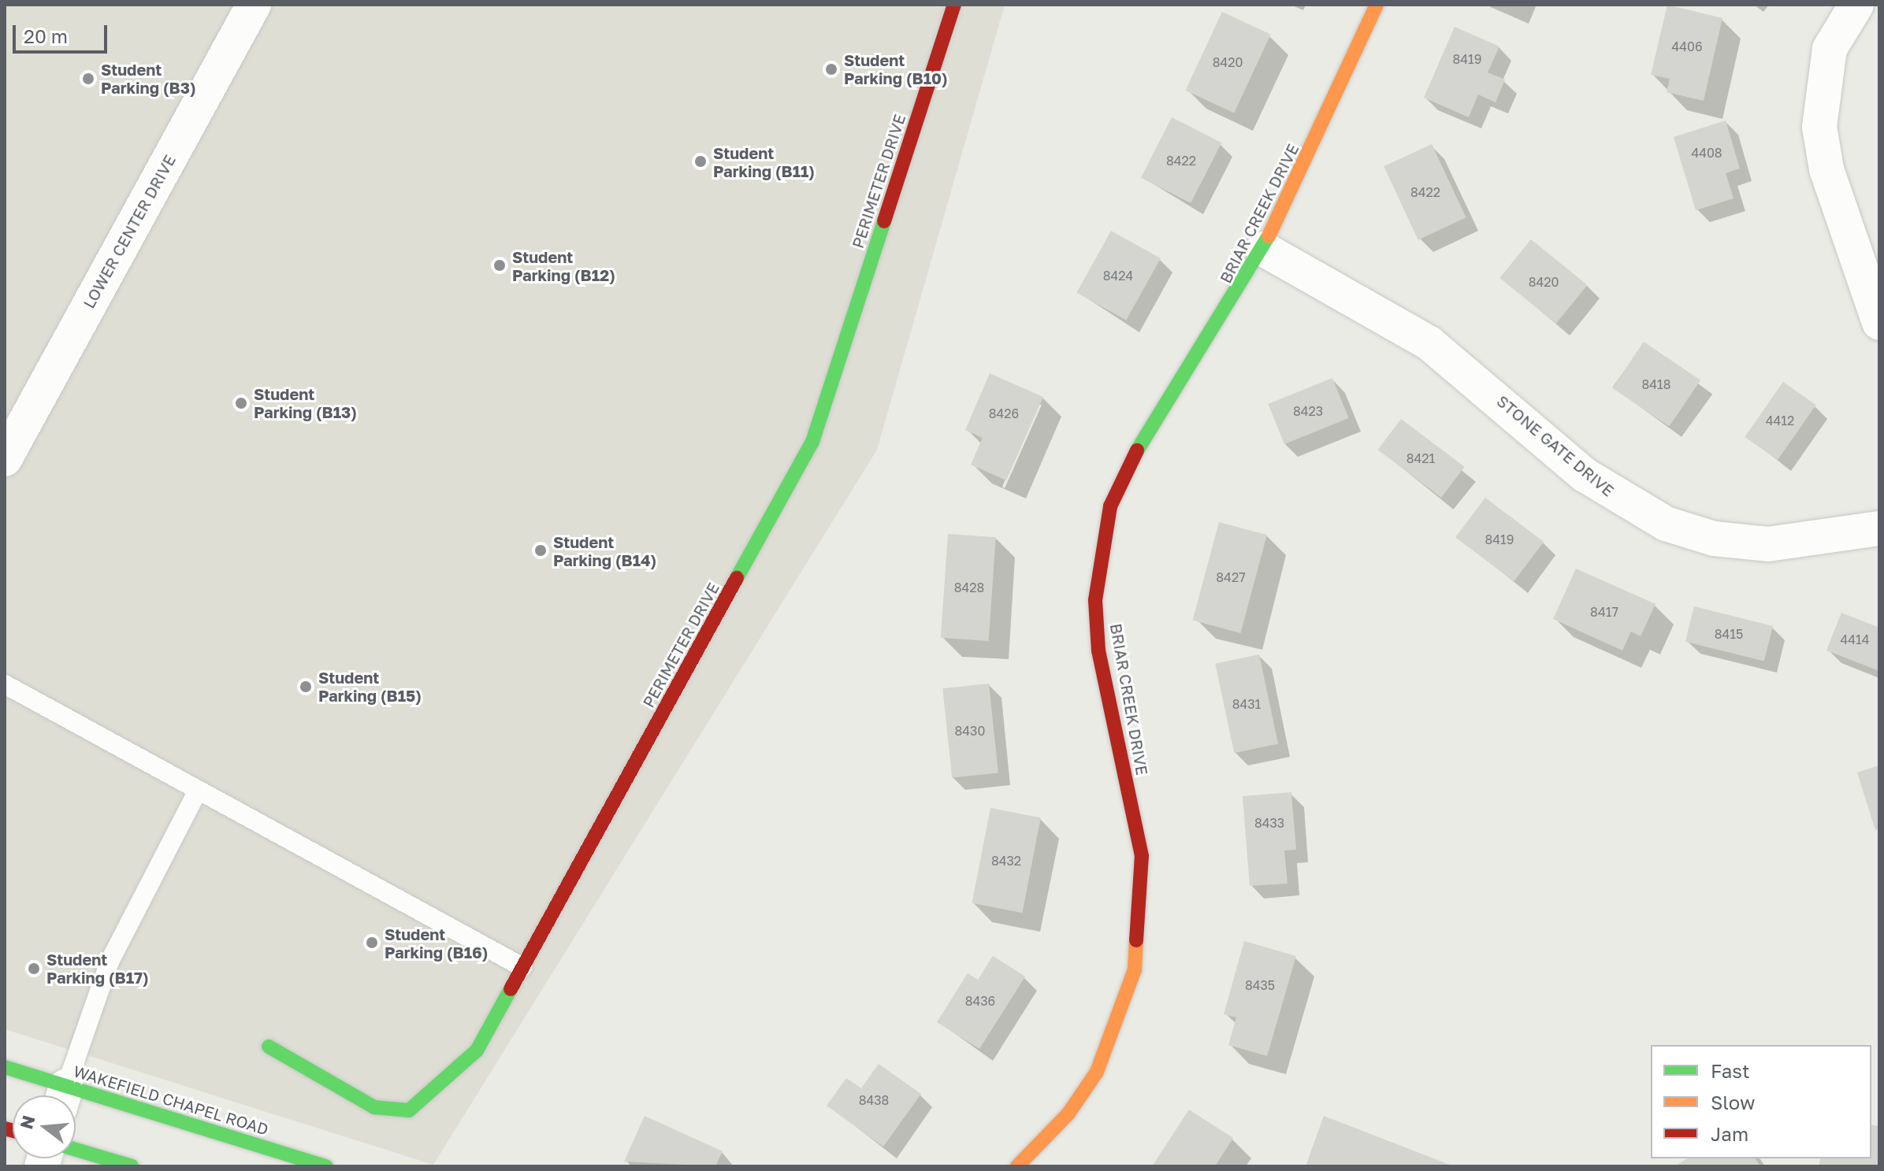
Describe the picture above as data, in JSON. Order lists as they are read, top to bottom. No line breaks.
{"streets":{"street":["PERIMETER DRIVE","BRIAR CREEK DRIVE","LOWER CENTER DRIVE","STONE GATE DRIVE","WAKEFIELD CHAPEL ROAD"]},"crossings":[["BRIAR CREEK DRIVE","STONE GATE DRIVE"]],"places":["Student Parking (B10)","Student Parking (B3)","Student Parking (B11)","Student Parking (B12)","Student Parking (B13)","Student Parking (B14)","Student Parking (B15)","Student Parking (B16)","Student Parking (B17)"],"house_numbers":["4406","8419","8420","4408","8422","8422","8424","8420","8418","8423","8426","4412","8421","8419","8427","8428","8417","8415","4414","8431","8430","8433","8432","8435","8436","8438"],"legend":["Fast","Slow","Jam"],"scale_bar":"20 m","north":"left"}
